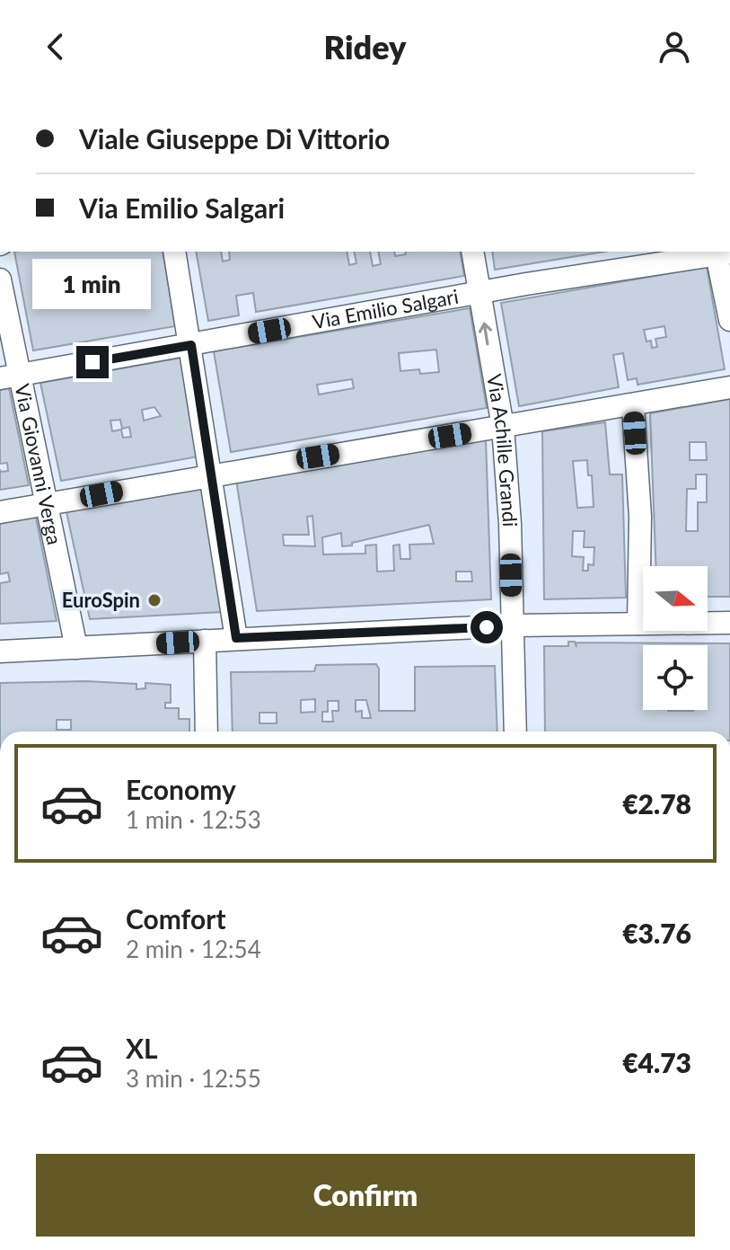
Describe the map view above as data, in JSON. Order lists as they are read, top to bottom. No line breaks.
{"streets":{"street":["Via Emilio Salgari","Via Achille Grandi","Via Giovanni Verga"]},"crossings":[["Via Emilio Salgari","Via Achille Grandi"],["Via Emilio Salgari","Via Giovanni Verga"]],"places":["EuroSpin"],"north":"right","page":{"header":"Ridey","banner":["Viale Giuseppe Di Vittorio","Via Emilio Salgari"],"bubble":"1 min","list":[{"name":"Economy","note":"1 min · 12:53","value":"€2.78"},{"name":"Comfort","note":"2 min · 12:54","value":"€3.76"},{"name":"XL","note":"3 min · 12:55","value":"€4.73"}],"buttons":"Confirm"}}
